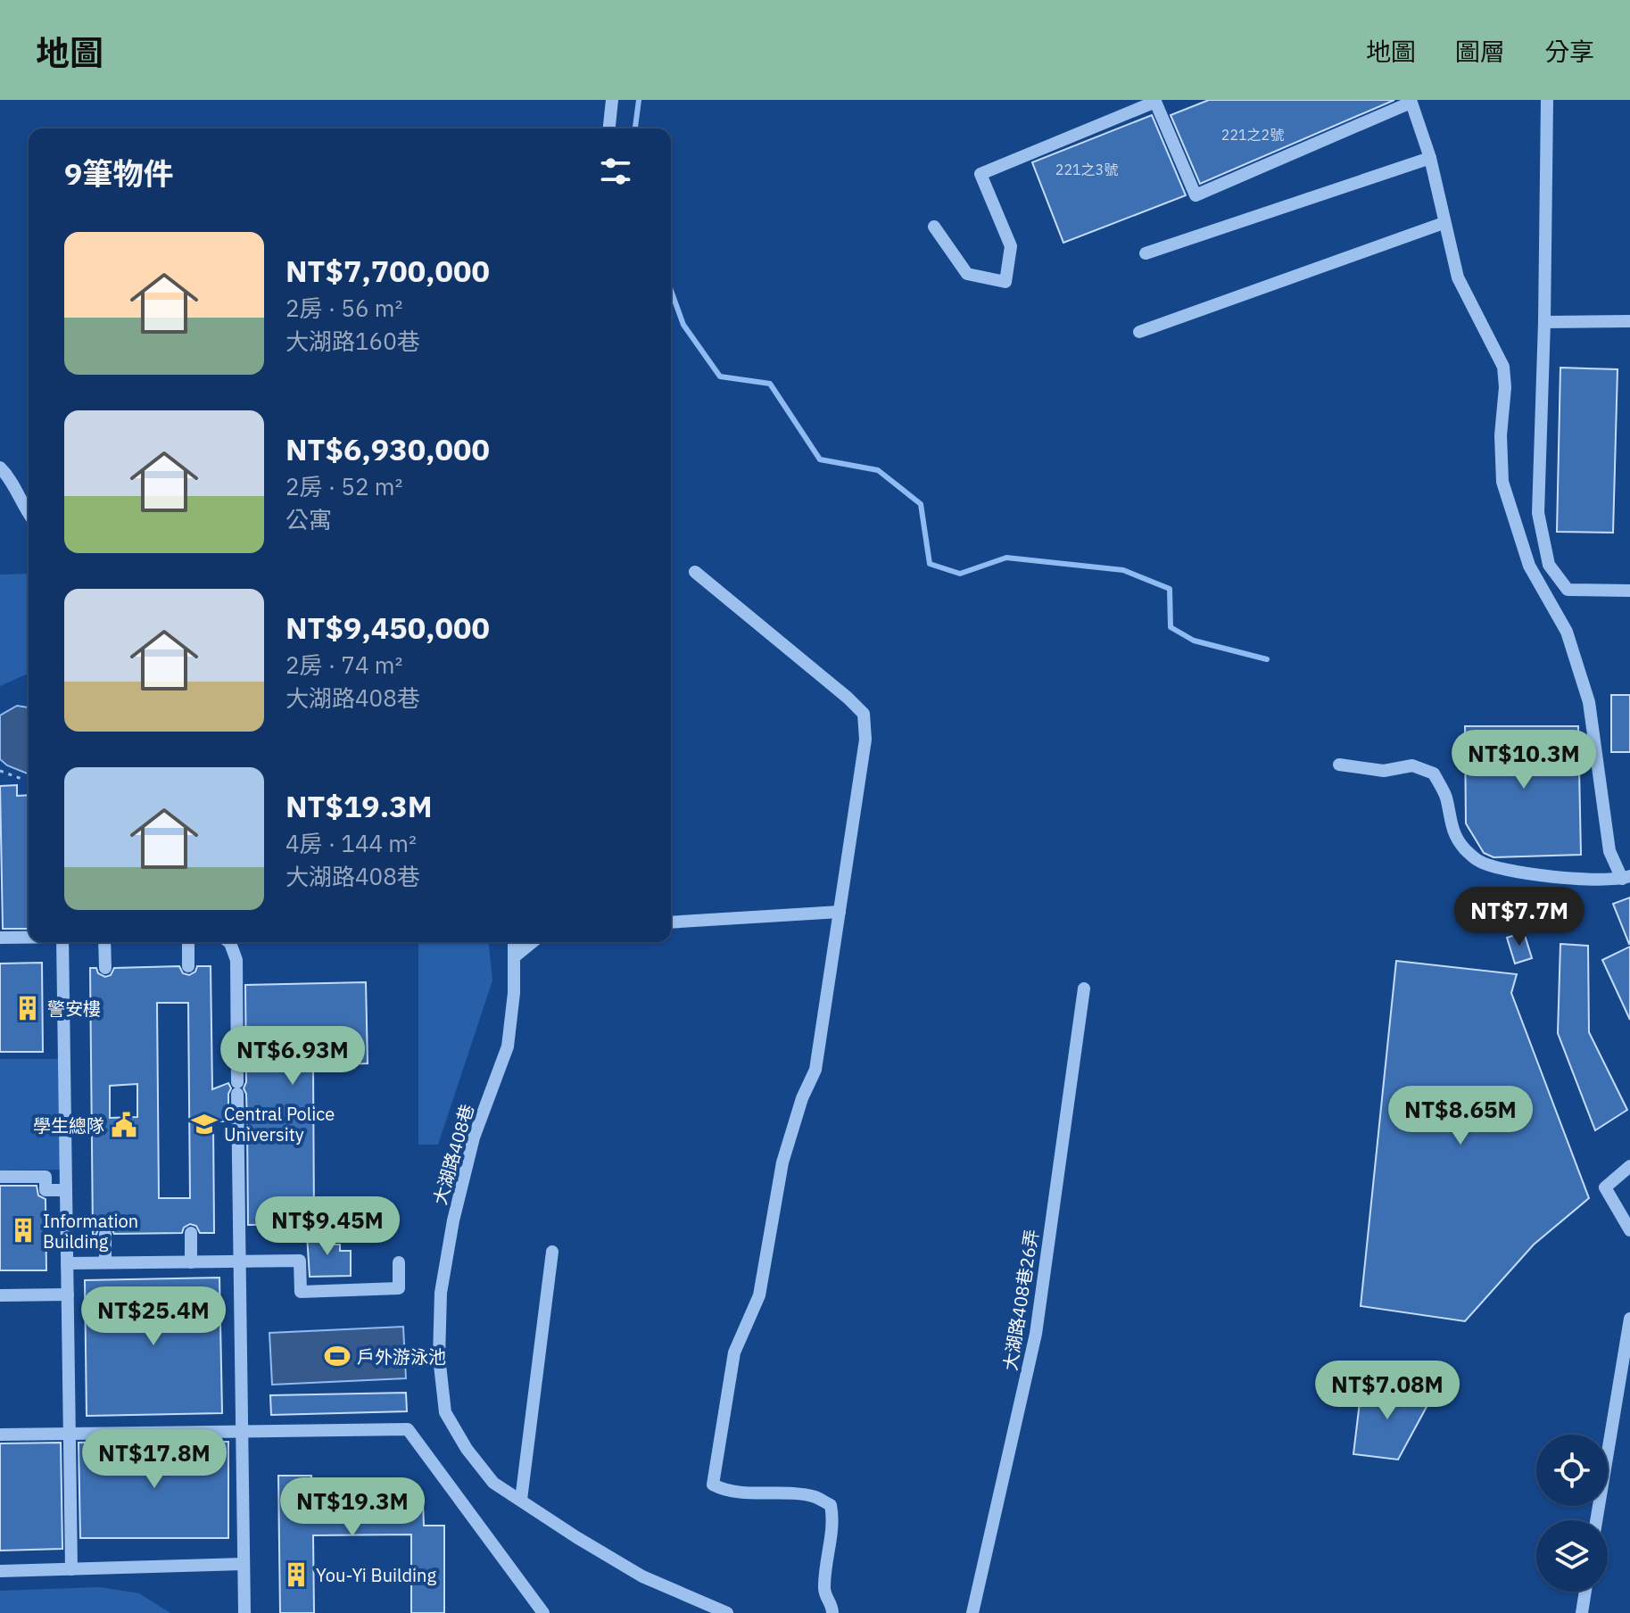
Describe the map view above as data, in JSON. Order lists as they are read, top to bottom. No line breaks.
{"streets":{"street":["大湖路408巷","大湖路408巷26弄"]},"places":{"building":["警安樓","Information Building","You-Yi Building"],"school or university":["Central Police University"],"public building":["學生總隊"],"sports":["戶外游泳池"]},"house_numbers":["221之2號","221之3號"],"page":{"header":"地圖","nav":["地圖","圖層","分享"],"heading":"9筆物件","list":[{"name":"NT$7,700,000","note":"2房 · 56 m² · 大湖路160巷"},{"name":"NT$6,930,000","note":"2房 · 52 m² · 公寓"},{"name":"NT$9,450,000","note":"2房 · 74 m² · 大湖路408巷"},{"name":"NT$19.3M","note":"4房 · 144 m² · 大湖路408巷"}],"price":["NT$10.3M","NT$7.7M","NT$6.93M","NT$8.65M","NT$9.45M","NT$25.4M","NT$7.08M","NT$17.8M","NT$19.3M"]}}
